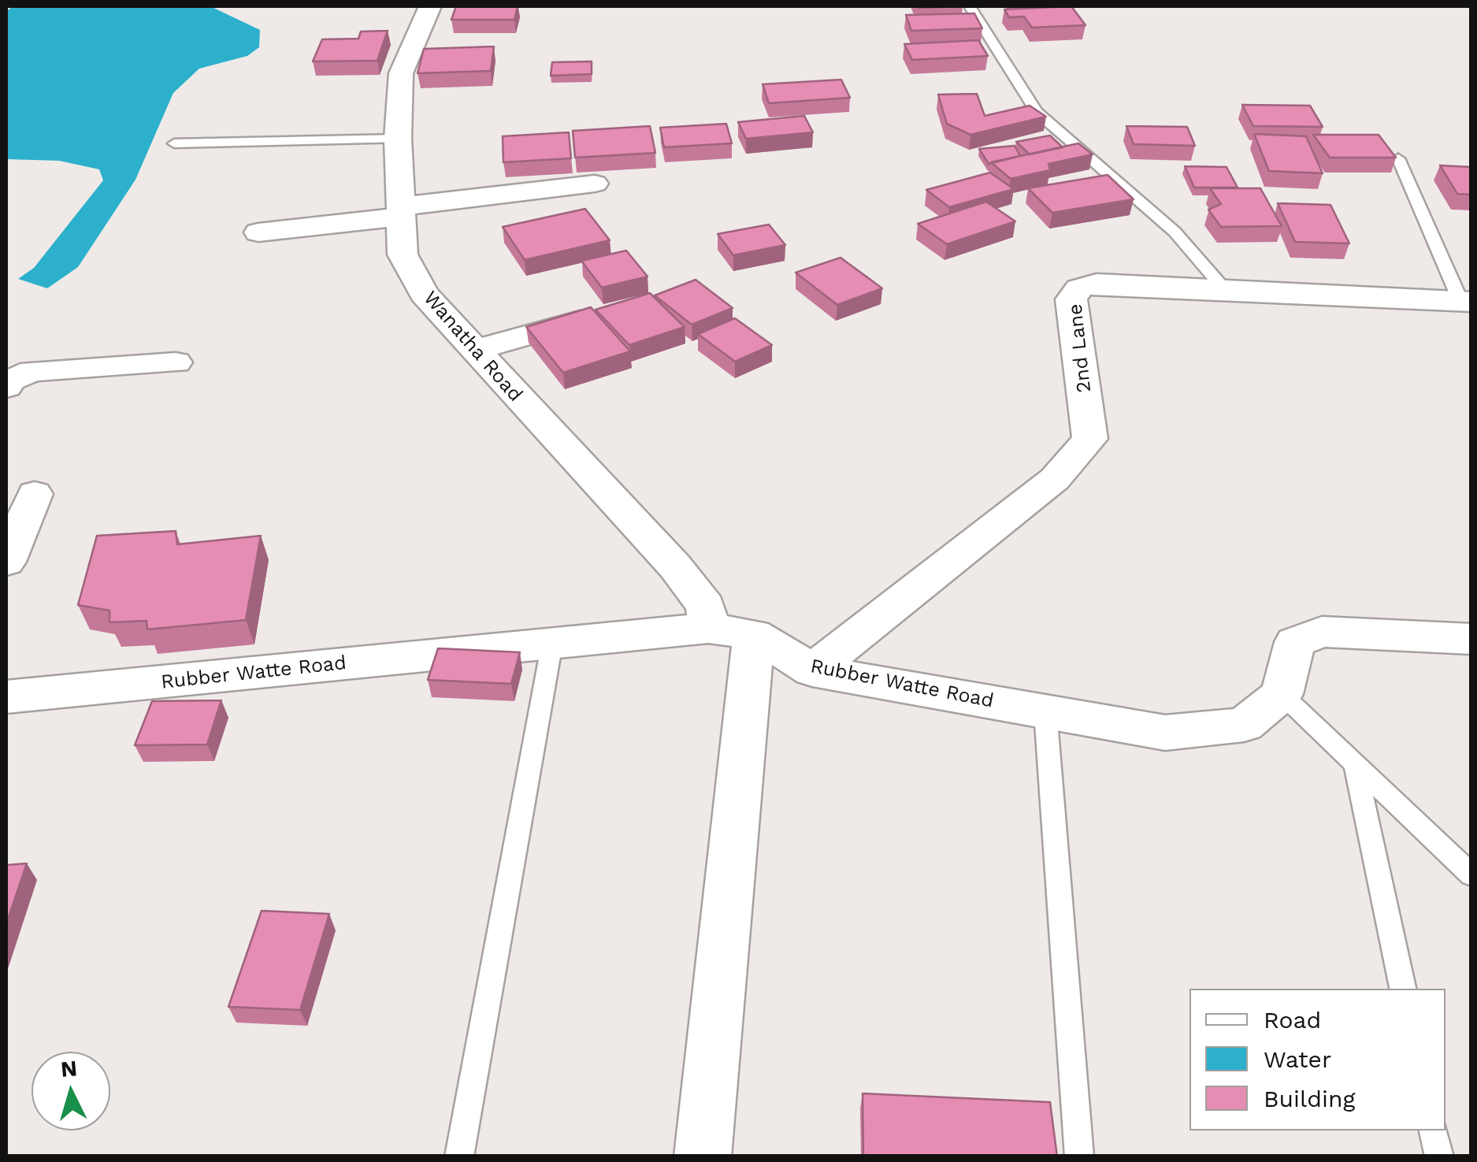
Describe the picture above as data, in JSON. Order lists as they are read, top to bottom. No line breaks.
{"streets":{"street":["Wanatha Road","2nd Lane","Rubber Watte Road"]},"crossings":[["Wanatha Road","Rubber Watte Road"],["2nd Lane","Rubber Watte Road"]],"legend":["Road","Water","Building"],"north":"top"}
